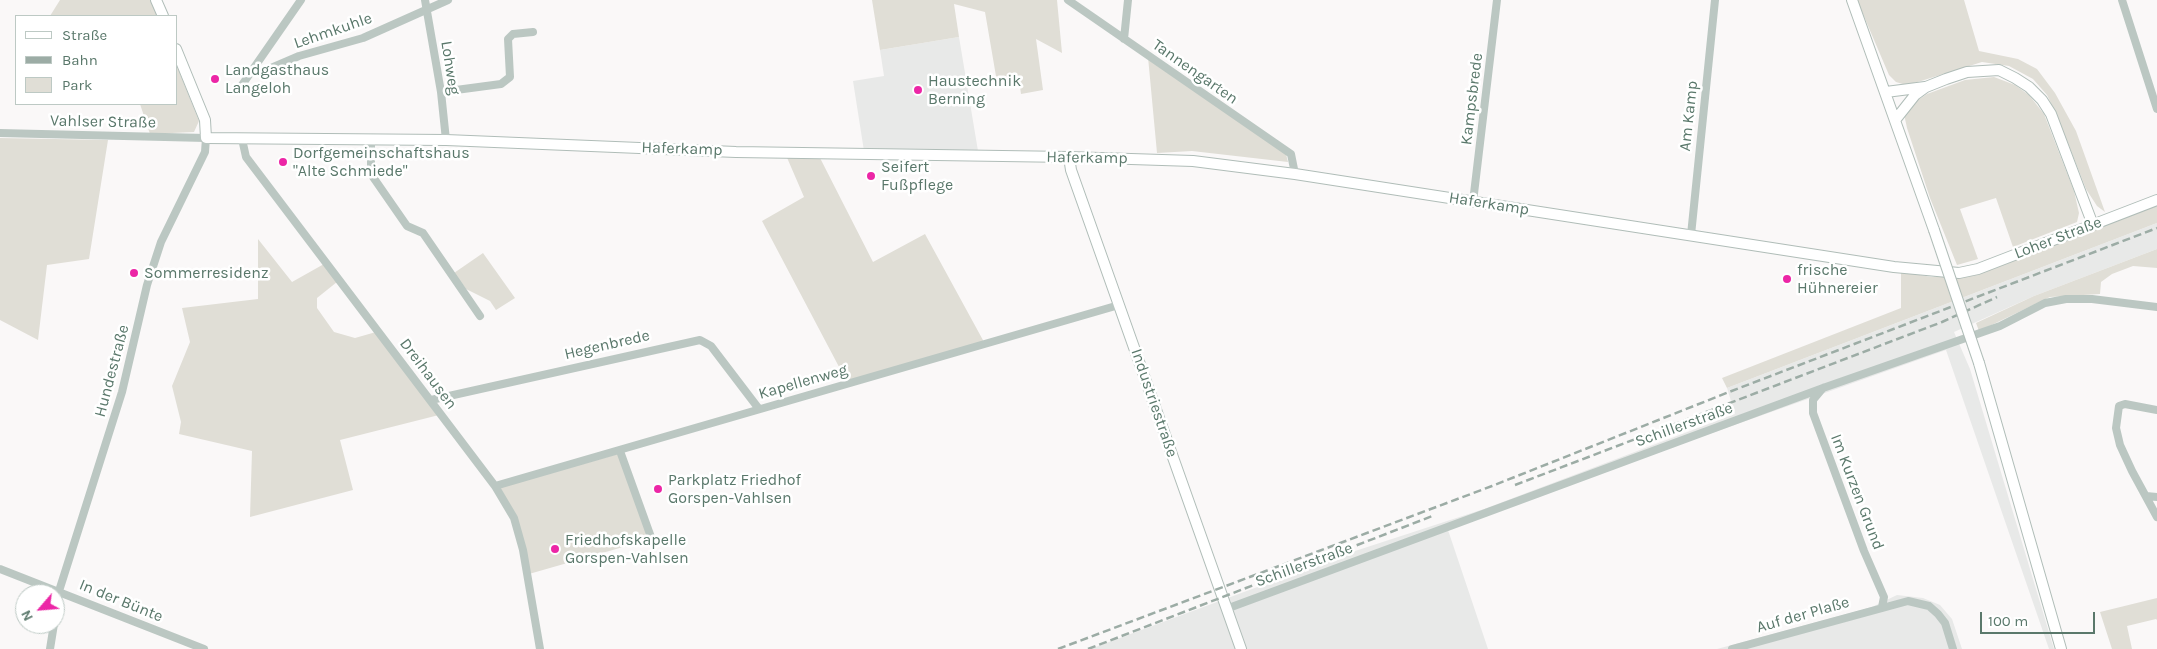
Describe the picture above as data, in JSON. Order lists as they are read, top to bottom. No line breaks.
{"streets":{"street":["Lehmkuhle","Lohweg","Tannengarten","Kampsbrede","Am Kamp","Vahlser Straße","Haferkamp","Loher Straße","Hegenbrede","Hundestraße","Dreihausen","Kapellenweg","Industriestraße","Schillerstraße","Im Kurzen Grund","In der Bünte","Auf der Plaße"]},"crossings":[["Lehmkuhle","Lohweg"],["Lohweg","Haferkamp"],["Tannengarten","Haferkamp"],["Kampsbrede","Haferkamp"],["Am Kamp","Haferkamp"],["Vahlser Straße","Haferkamp"],["Vahlser Straße","Hundestraße"],["Haferkamp","Loher Straße"],["Haferkamp","Hundestraße"],["Haferkamp","Dreihausen"],["Haferkamp","Industriestraße"],["Hegenbrede","Dreihausen"],["Hegenbrede","Kapellenweg"],["Dreihausen","Kapellenweg"],["Kapellenweg","Industriestraße"],["Industriestraße","Schillerstraße"],["Schillerstraße","Im Kurzen Grund"],["Im Kurzen Grund","Auf der Plaße"]],"places":["Landgasthaus Langeloh","Haustechnik Berning","Dorfgemeinschaftshaus \"Alte Schmiede\"","Seifert Fußpflege","Sommerresidenz","frische Hühnereier","Parkplatz Friedhof Gorspen-Vahlsen","Friedhofskapelle Gorspen-Vahlsen"],"legend":["Straße","Bahn","Park"],"scale_bar":"100 m","north":"bottom left"}
